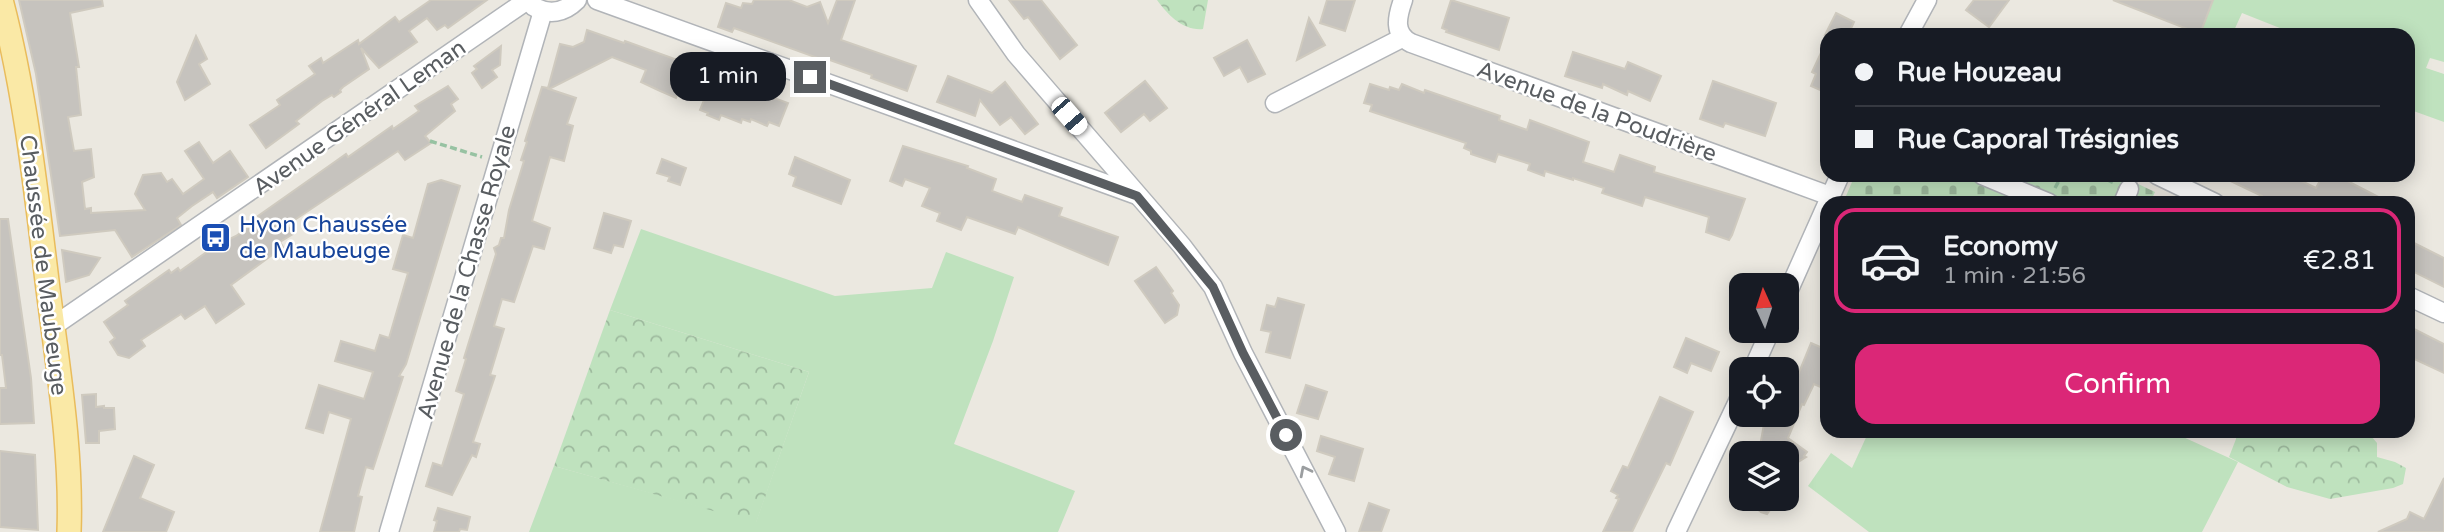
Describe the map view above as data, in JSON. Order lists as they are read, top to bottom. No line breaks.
{"streets":{"main road":["Chaussée de Maubeuge"],"street":["Avenue de la Poudrière","Avenue Général Leman","Avenue de la Chasse Royale"]},"crossings":[["Avenue Général Leman","Chaussée de Maubeuge"]],"places":{"bus stop":["Hyon Chaussée de Maubeuge"]},"north":"top","page":{"banner":["Rue Houzeau","Rue Caporal Trésignies"],"bubble":"1 min","list":[{"name":"Economy","note":"1 min · 21:56","value":"€2.81"}],"buttons":"Confirm"}}
